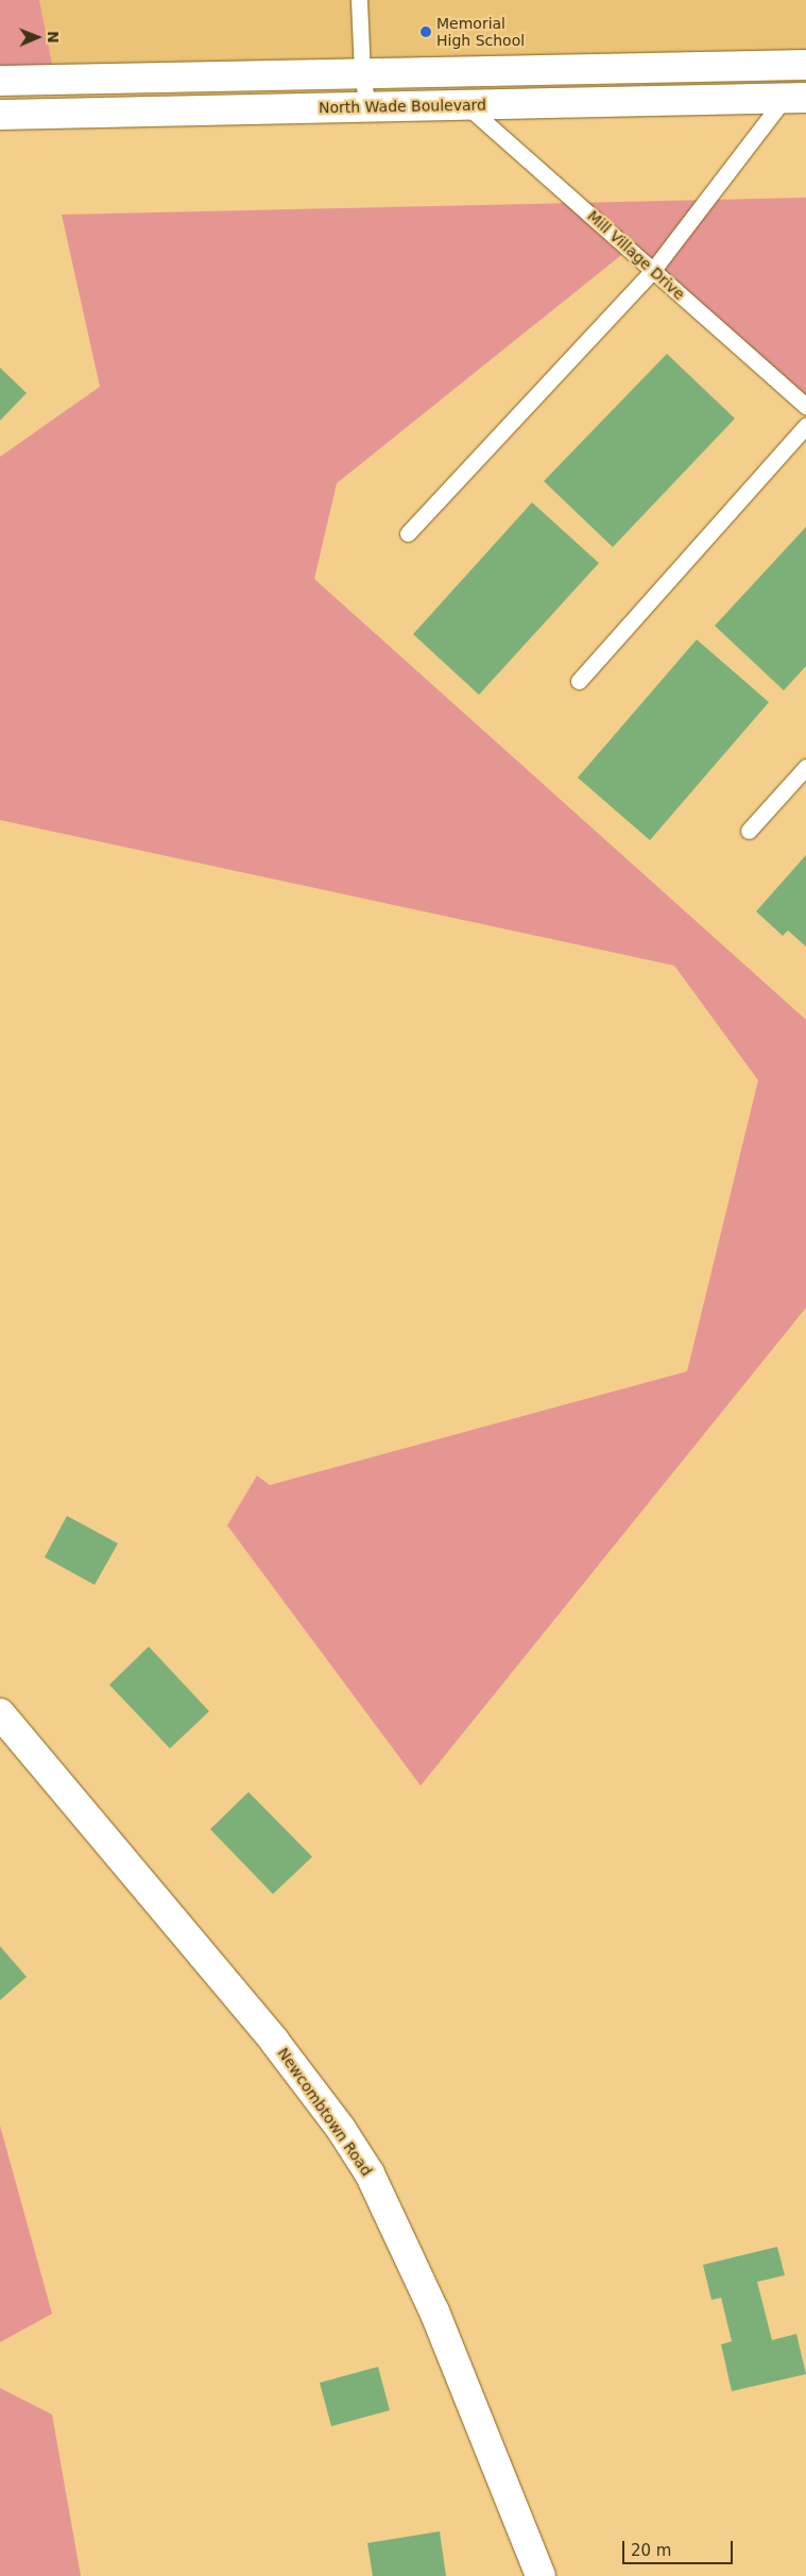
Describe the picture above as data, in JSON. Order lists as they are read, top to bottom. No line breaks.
{"streets":{"main road":["North Wade Boulevard","Newcombtown Road"],"lane":["Mill Village Drive"]},"crossings":[["North Wade Boulevard","Mill Village Drive"]],"places":["Memorial High School"],"scale_bar":"20 m","north":"right"}
